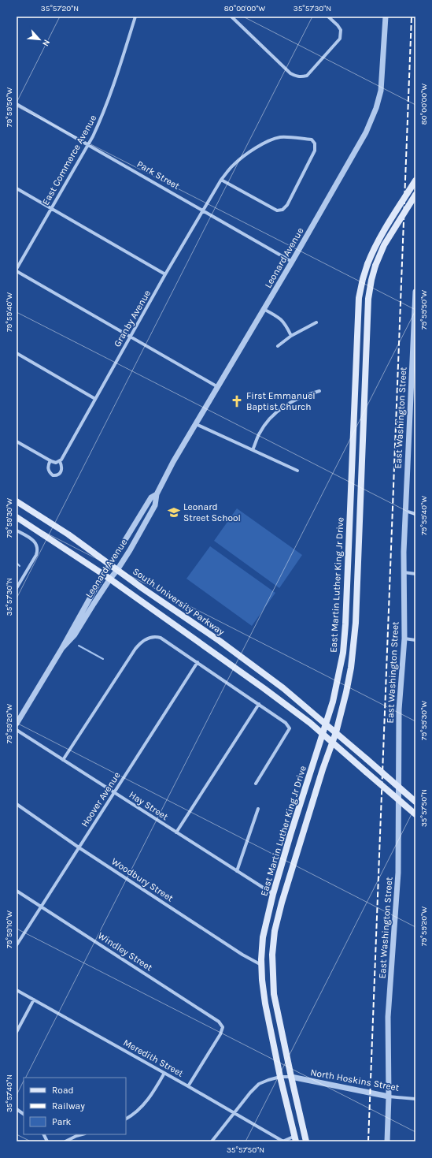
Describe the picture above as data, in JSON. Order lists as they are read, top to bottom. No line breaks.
{"streets":{"main road":["East Martin Luther King Jr Drive","South University Parkway"],"street":["East Commerce Avenue","Park Street","Leonard Avenue","Granby Avenue","East Washington Street","Hoover Avenue","Hay Street","Woodbury Street","Windley Street","Meredith Street","North Hoskins Street"]},"crossings":[["East Commerce Avenue","Park Street"],["Park Street","Leonard Avenue"],["Park Street","Granby Avenue"],["Leonard Avenue","South University Parkway"],["East Washington Street","North Hoskins Street"],["East Martin Luther King Jr Drive","South University Parkway"],["East Martin Luther King Jr Drive","Hay Street"],["East Martin Luther King Jr Drive","Woodbury Street"],["East Martin Luther King Jr Drive","Meredith Street"],["East Martin Luther King Jr Drive","North Hoskins Street"],["Hoover Avenue","Hay Street"],["Hoover Avenue","Woodbury Street"],["Hoover Avenue","Windley Street"],["Windley Street","Meredith Street"]],"places":{"church":["First Emmanuel Baptist Church"],"school or university":["Leonard Street School"]},"legend":["Road","Railway","Park"],"north":"bottom right","coordinates":["35°57'20\"N","80°00'00\"W","35°57'30\"N","79°59'50\"W","79°59'40\"W","79°59'30\"W","79°59'20\"W","35°57'50\"N","79°59'10\"W","35°57'40\"N"]}
